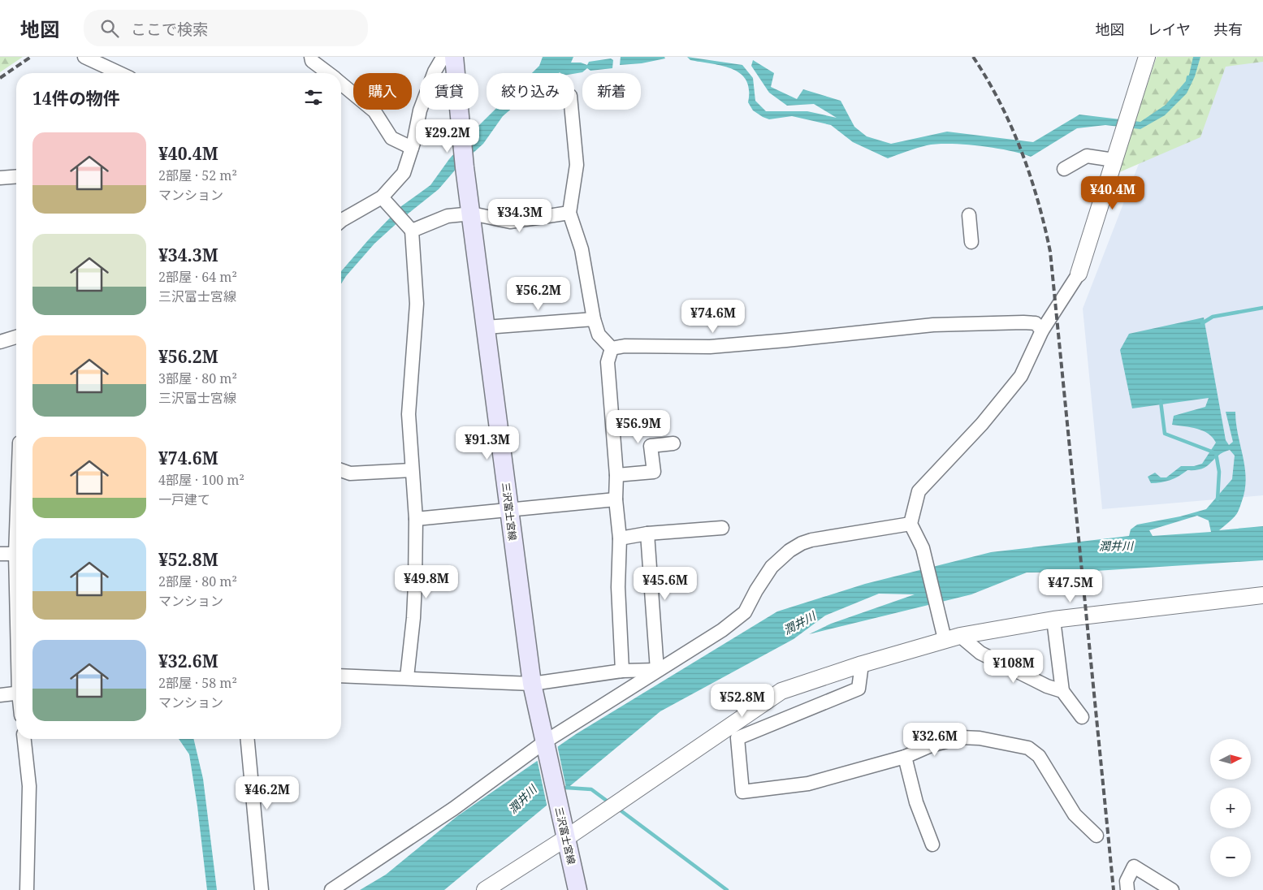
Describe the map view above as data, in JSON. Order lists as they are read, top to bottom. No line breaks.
{"streets":{"main road":["三沢富士宮線"]},"water":["潤井川"],"north":"right","page":{"header":"地図","search":"ここで検索","nav":["地図","レイヤ","共有"],"chip":["購入","賃貸","絞り込み","新着"],"heading":"14件の物件","price":["¥29.2M","¥40.4M","¥34.3M","¥56.2M","¥74.6M","¥56.9M","¥91.3M","¥49.8M","¥45.6M","¥47.5M","¥108M","¥52.8M","¥32.6M","¥46.2M"],"list":[{"name":"¥40.4M","note":"2部屋 · 52 m² · マンション"},{"name":"¥34.3M","note":"2部屋 · 64 m² · 三沢富士宮線"},{"name":"¥56.2M","note":"3部屋 · 80 m² · 三沢富士宮線"},{"name":"¥74.6M","note":"4部屋 · 100 m² · 一戸建て"},{"name":"¥52.8M","note":"2部屋 · 80 m² · マンション"},{"name":"¥32.6M","note":"2部屋 · 58 m² · マンション"}],"map_buttons":["+","−"]}}
